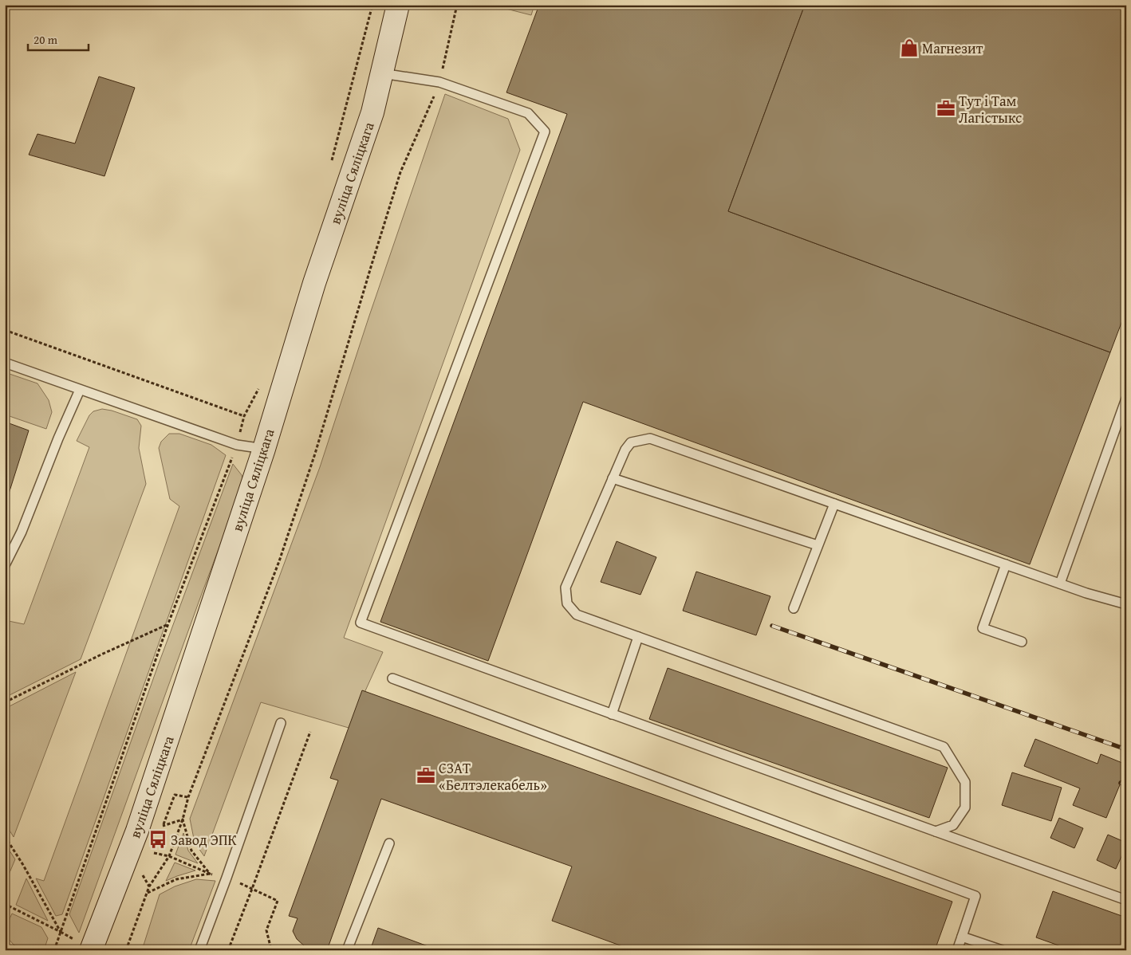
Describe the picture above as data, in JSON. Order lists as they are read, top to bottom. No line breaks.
{"streets":{"main road":["вуліца Сяліцкага"]},"places":{"shop":["Магнезит"],"office":["Тут і Там Лагістыкс","СЗАТ «Белтэлекабель»"],"bus stop":["Завод ЭПК"]},"scale_bar":"20 m"}
